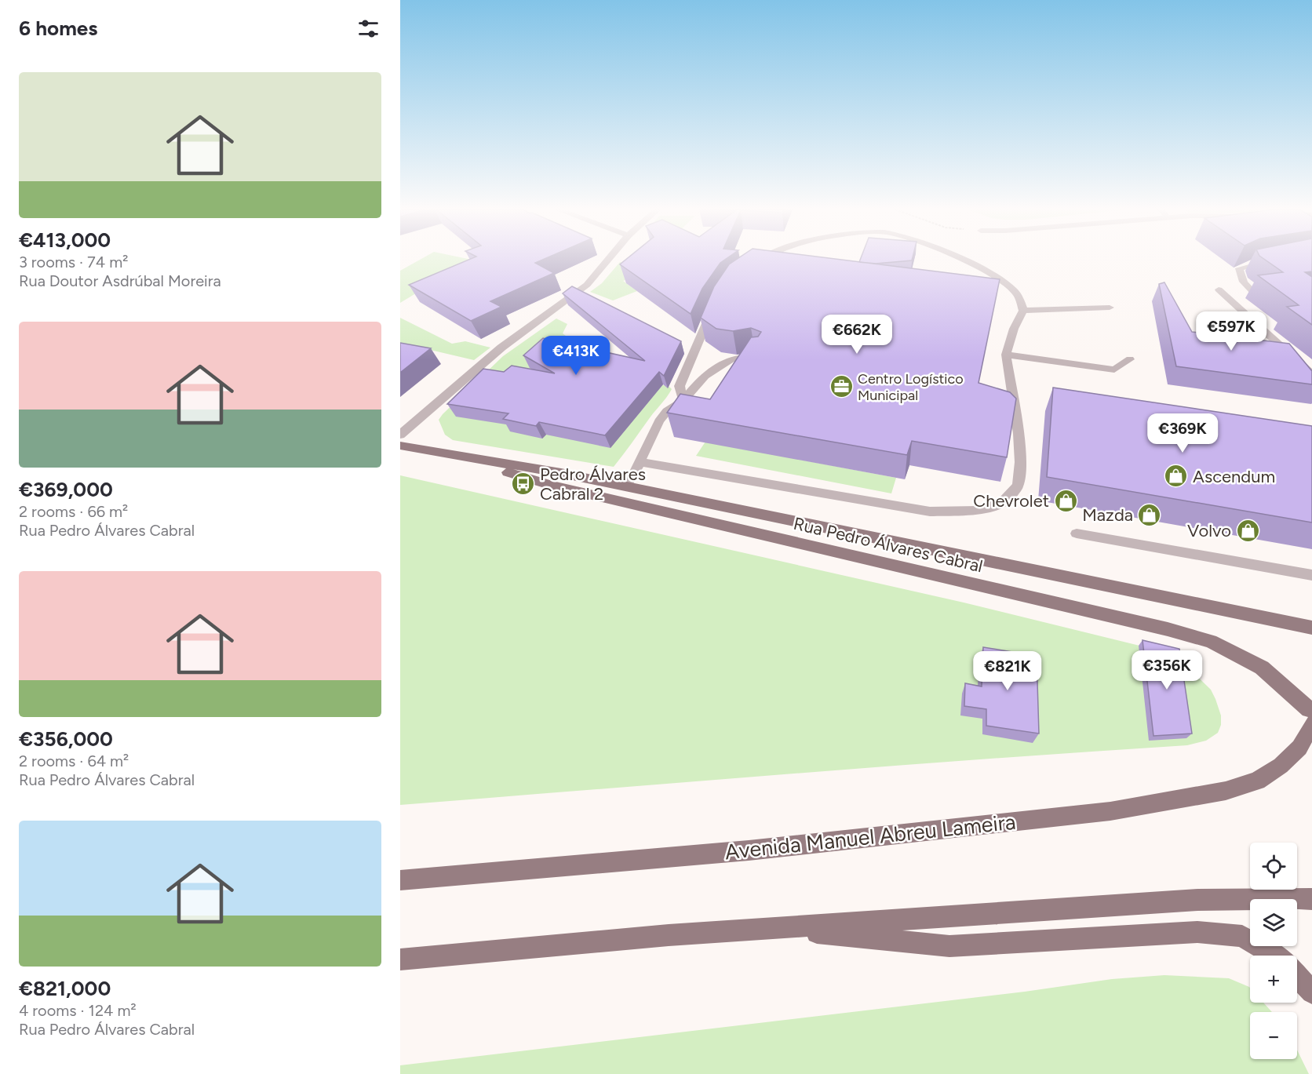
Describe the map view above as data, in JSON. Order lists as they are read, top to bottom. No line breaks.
{"streets":{"main road":["Rua Pedro Álvares Cabral","Avenida Manuel Abreu Lameira"]},"crossings":[["Rua Pedro Álvares Cabral","Avenida Manuel Abreu Lameira"]],"places":{"office":["Centro Logístico Municipal"],"shop":["Ascendum","Chevrolet","Mazda","Volvo"],"bus stop":["Pedro Álvares Cabral 2"]},"page":{"heading":"6 homes","list":[{"name":"€413,000","note":"3 rooms · 74 m² · Rua Doutor Asdrúbal Moreira"},{"name":"€369,000","note":"2 rooms · 66 m² · Rua Pedro Álvares Cabral"},{"name":"€356,000","note":"2 rooms · 64 m² · Rua Pedro Álvares Cabral"},{"name":"€821,000","note":"4 rooms · 124 m² · Rua Pedro Álvares Cabral"}],"price":["€597K","€662K","€413K","€369K","€356K","€821K"],"map_buttons":["+","−"]}}
